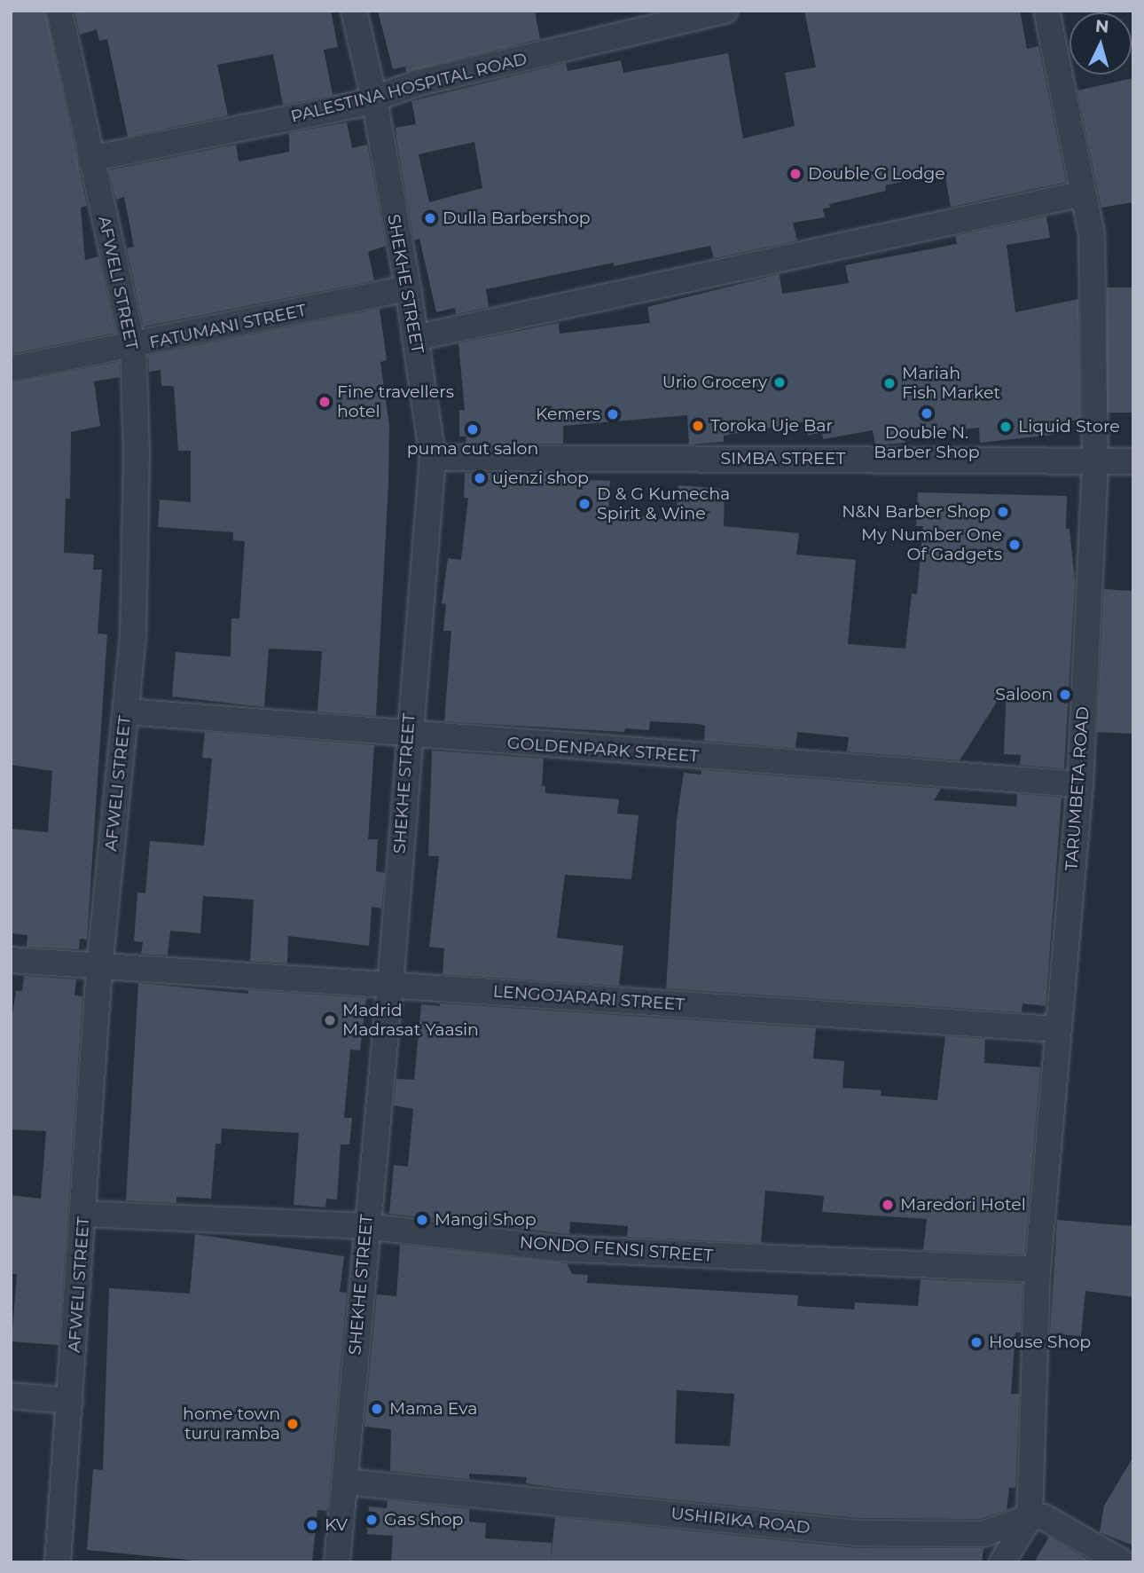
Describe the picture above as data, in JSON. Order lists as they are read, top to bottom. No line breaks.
{"streets":{"street":["PALESTINA HOSPITAL ROAD","AFWELI STREET","SHEKHE STREET","FATUMANI STREET","SIMBA STREET","GOLDENPARK STREET","TARUMBETA ROAD","LENGOJARARI STREET","NONDO FENSI STREET","USHIRIKA ROAD"]},"crossings":[["PALESTINA HOSPITAL ROAD","AFWELI STREET"],["PALESTINA HOSPITAL ROAD","SHEKHE STREET"],["AFWELI STREET","FATUMANI STREET"],["AFWELI STREET","GOLDENPARK STREET"],["AFWELI STREET","LENGOJARARI STREET"],["AFWELI STREET","NONDO FENSI STREET"],["SHEKHE STREET","FATUMANI STREET"],["SHEKHE STREET","SIMBA STREET"],["SHEKHE STREET","GOLDENPARK STREET"],["SHEKHE STREET","LENGOJARARI STREET"],["SHEKHE STREET","NONDO FENSI STREET"],["SHEKHE STREET","USHIRIKA ROAD"],["SIMBA STREET","TARUMBETA ROAD"],["GOLDENPARK STREET","TARUMBETA ROAD"],["TARUMBETA ROAD","LENGOJARARI STREET"],["TARUMBETA ROAD","NONDO FENSI STREET"],["TARUMBETA ROAD","USHIRIKA ROAD"]],"places":["Double G Lodge","Dulla Barbershop","Urio Grocery","Mariah Fish Market","Fine travellers hotel","Double N. Barber Shop","Kemers","Toroka Uje Bar","Liquid Store","puma cut salon","ujenzi shop","D & G Kumecha Spirit & Wine","N&N Barber Shop","My Number One Of Gadgets","Saloon","Madrid Madrasat Yaasin","Maredori Hotel","Mangi Shop","House Shop","Mama Eva","home town turu ramba","Gas Shop","KV"],"north":"top"}
